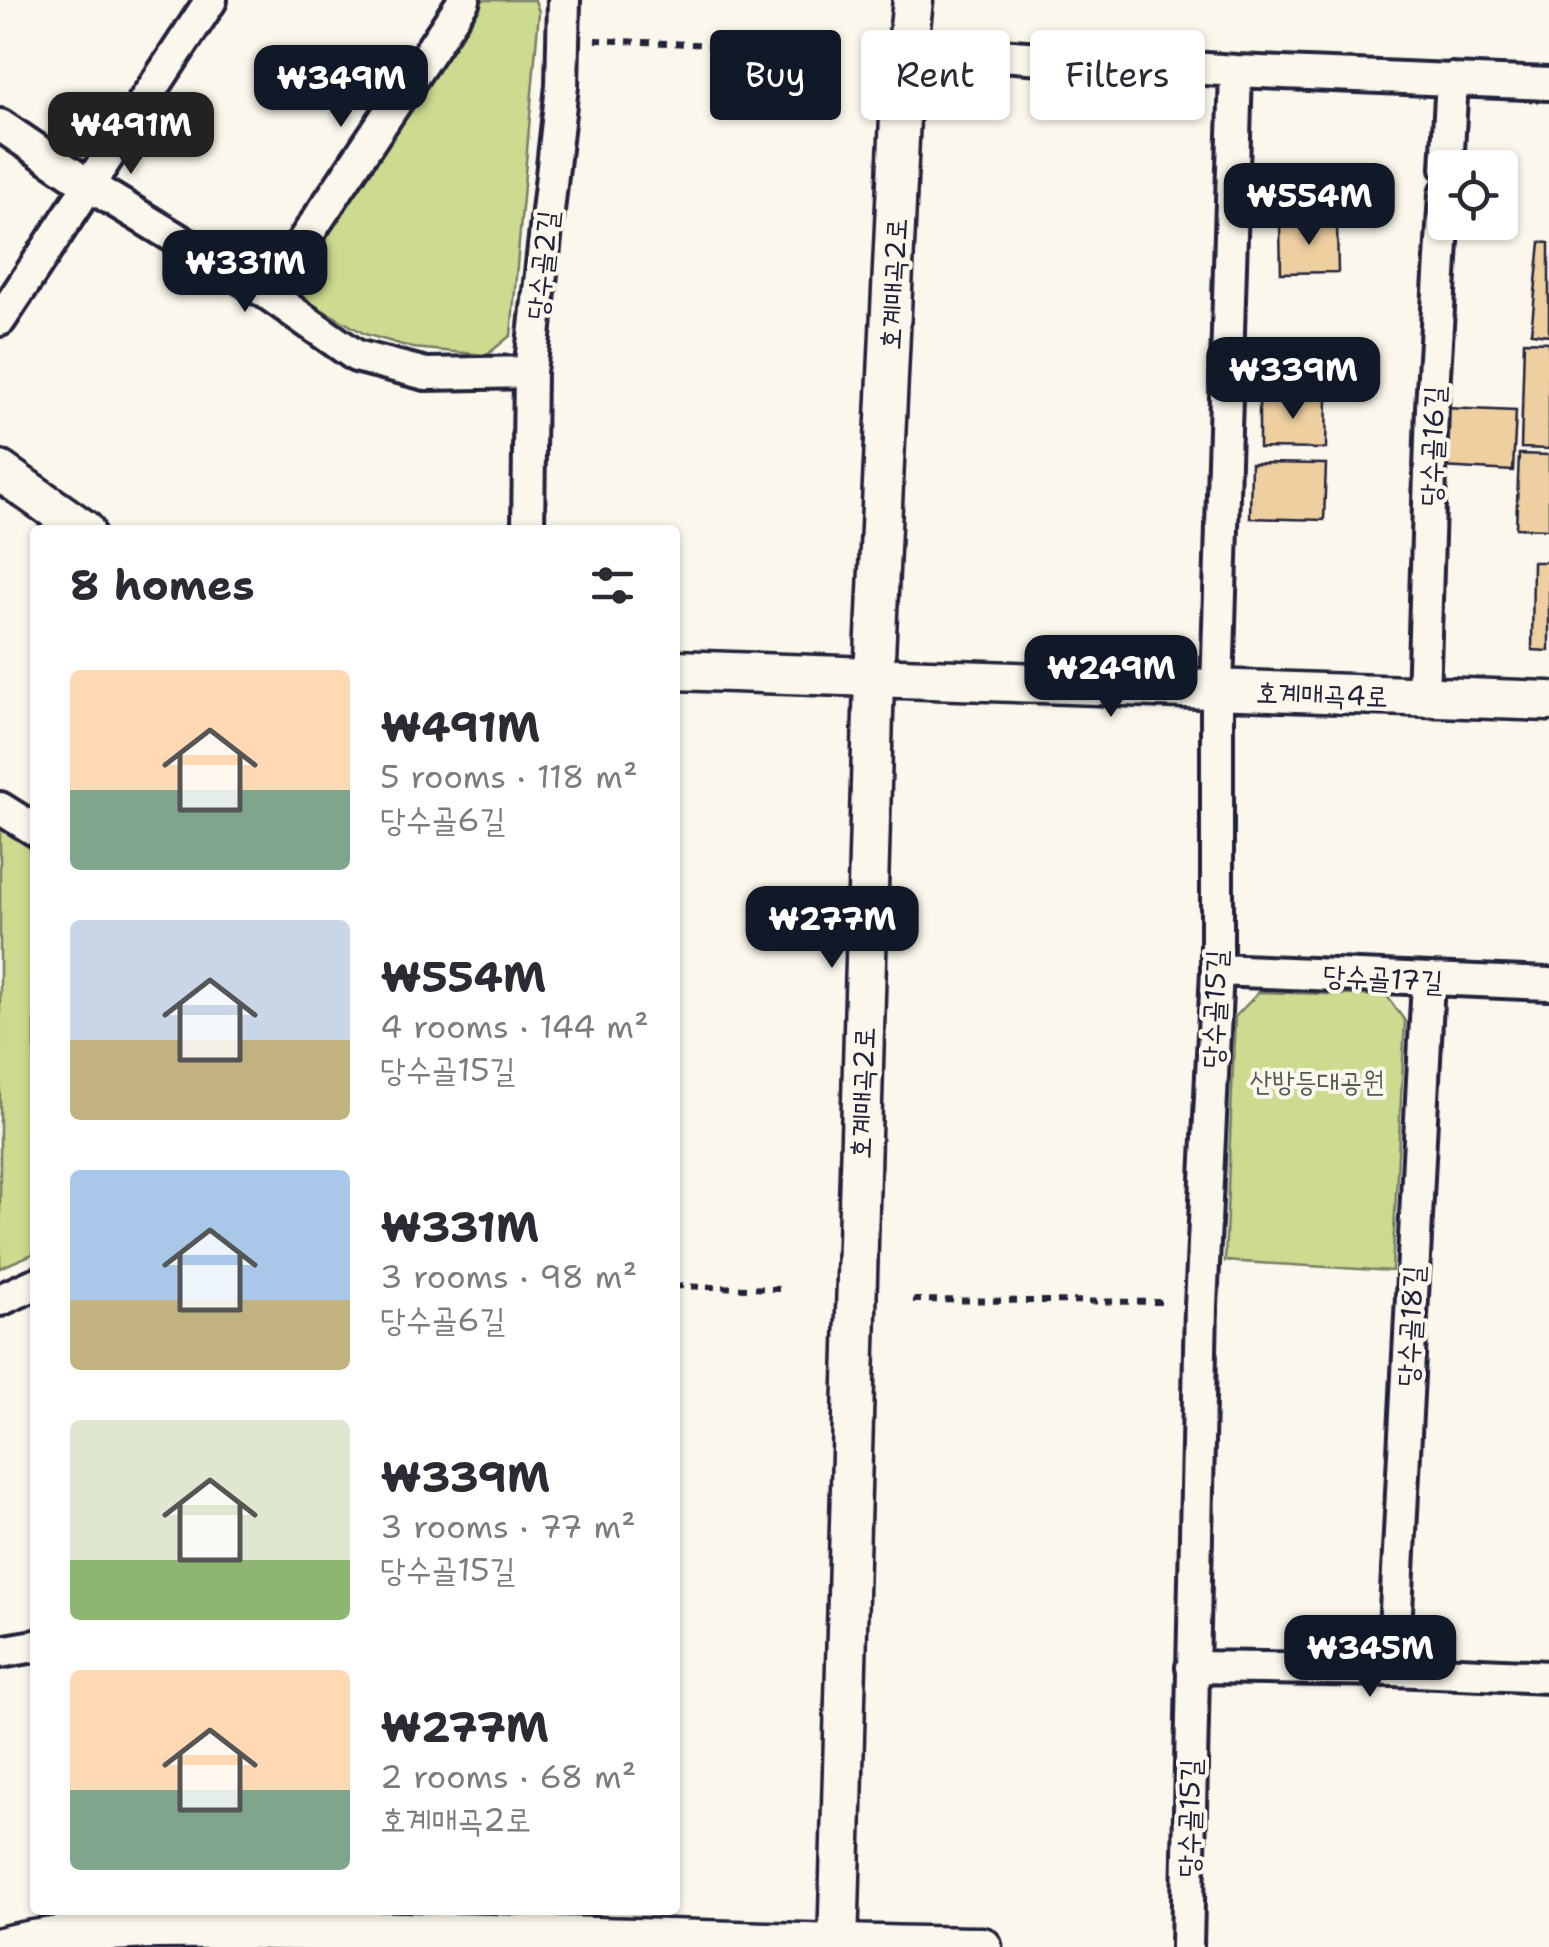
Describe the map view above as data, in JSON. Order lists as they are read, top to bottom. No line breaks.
{"streets":{"street":["당수골2길","호계매곡2로","당수골16길","호계매곡4로","당수골17길","당수골15길","당수골18길"]},"crossings":[["호계매곡2로","호계매곡4로"],["당수골16길","호계매곡4로"],["호계매곡4로","당수골15길"],["당수골17길","당수골15길"],["당수골17길","당수골18길"]],"parks":["산방등대공원"],"page":{"chip":["Buy","Rent","Filters"],"price":["₩349M","₩491M","₩554M","₩331M","₩339M","₩249M","₩277M","₩345M"],"heading":"8 homes","list":[{"name":"₩491M","note":"5 rooms · 118 m² · 당수골6길"},{"name":"₩554M","note":"4 rooms · 144 m² · 당수골15길"},{"name":"₩331M","note":"3 rooms · 98 m² · 당수골6길"},{"name":"₩339M","note":"3 rooms · 77 m² · 당수골15길"},{"name":"₩277M","note":"2 rooms · 68 m² · 호계매곡2로"}]}}
